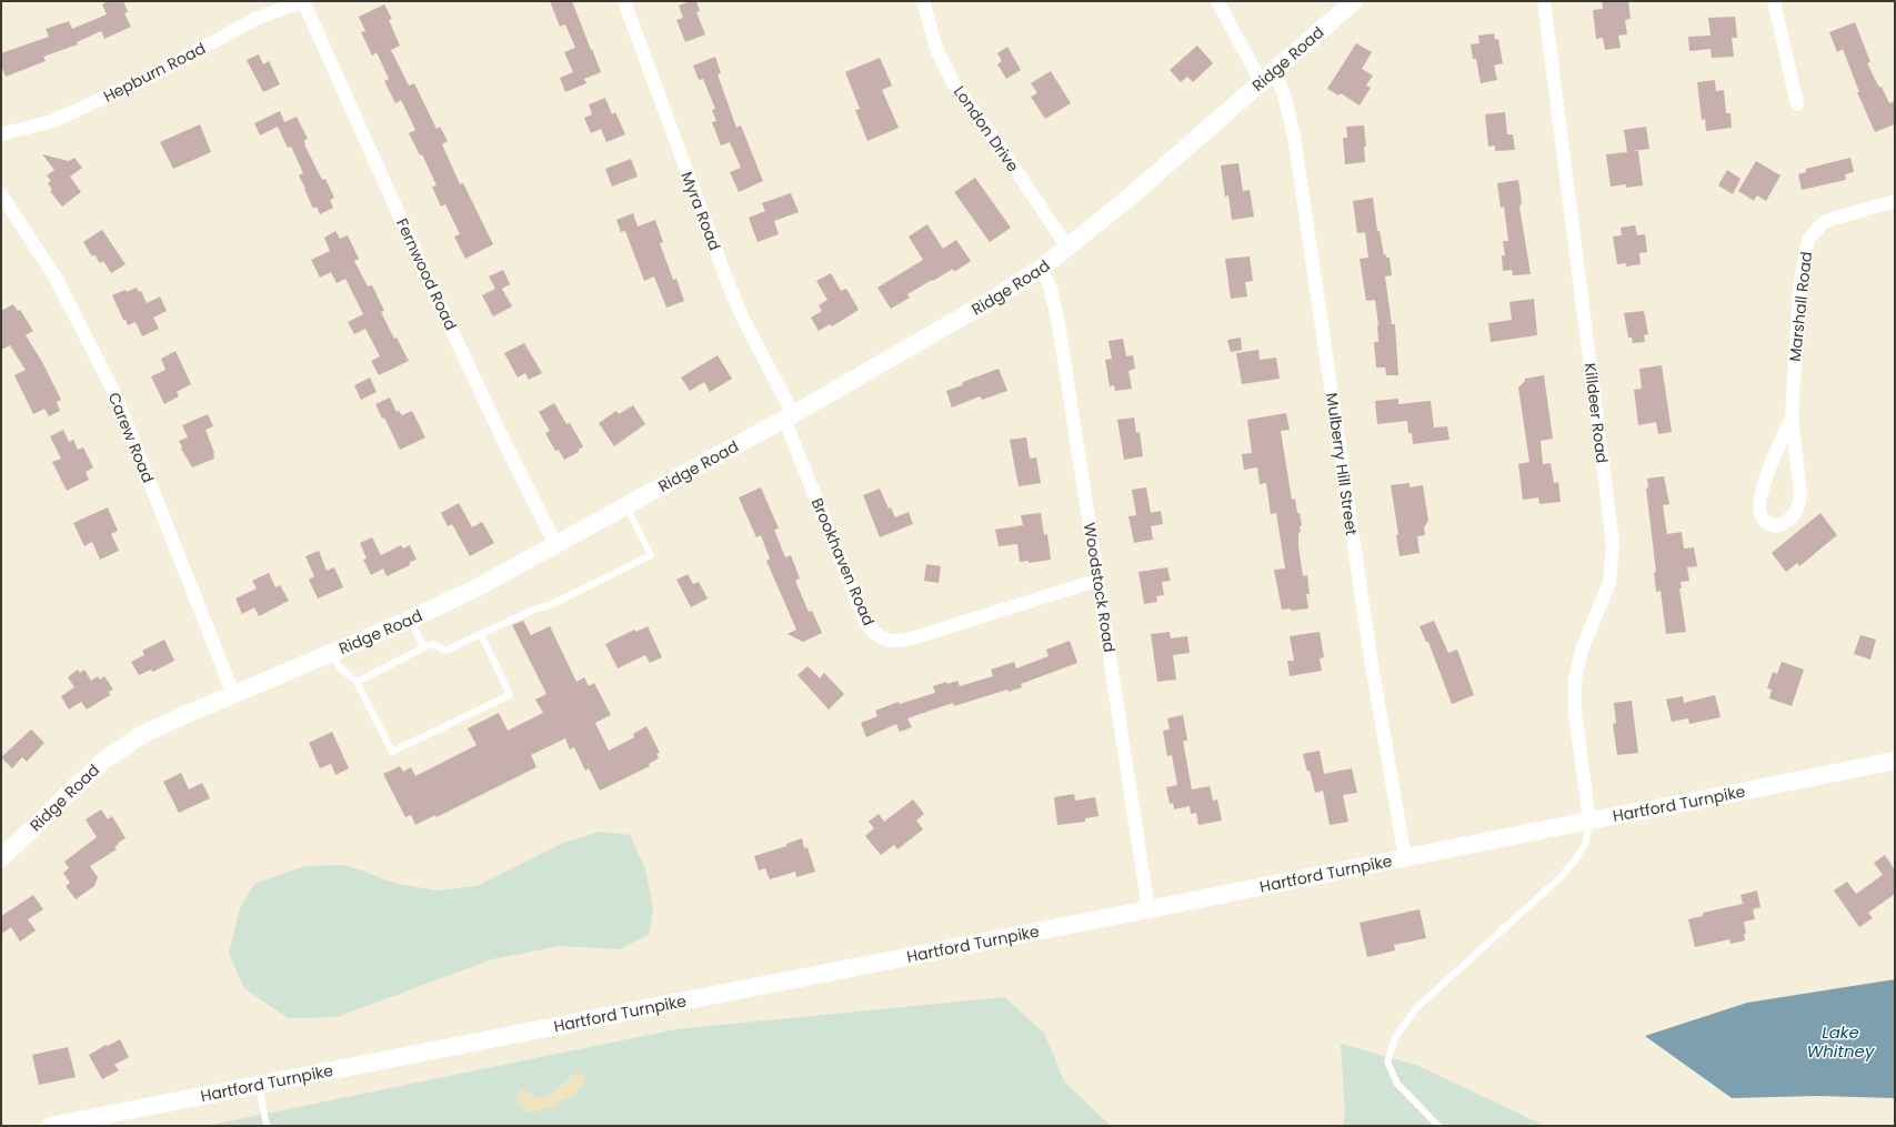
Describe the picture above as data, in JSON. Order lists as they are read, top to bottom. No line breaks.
{"streets":{"main road":["Ridge Road","Hartford Turnpike"],"street":["Hepburn Road","London Drive","Myra Road","Fernwood Road","Marshall Road","Killdeer Road","Carew Road","Mulberry Hill Street","Brookhaven Road","Woodstock Road"]},"crossings":[["Ridge Road","London Drive"],["Ridge Road","Myra Road"],["Ridge Road","Fernwood Road"],["Ridge Road","Carew Road"],["Ridge Road","Mulberry Hill Street"],["Ridge Road","Brookhaven Road"],["Ridge Road","Woodstock Road"],["Hepburn Road","Fernwood Road"],["Myra Road","Brookhaven Road"],["Killdeer Road","Hartford Turnpike"],["Mulberry Hill Street","Hartford Turnpike"],["Brookhaven Road","Woodstock Road"],["Woodstock Road","Hartford Turnpike"]],"water":["Lake Whitney"]}
